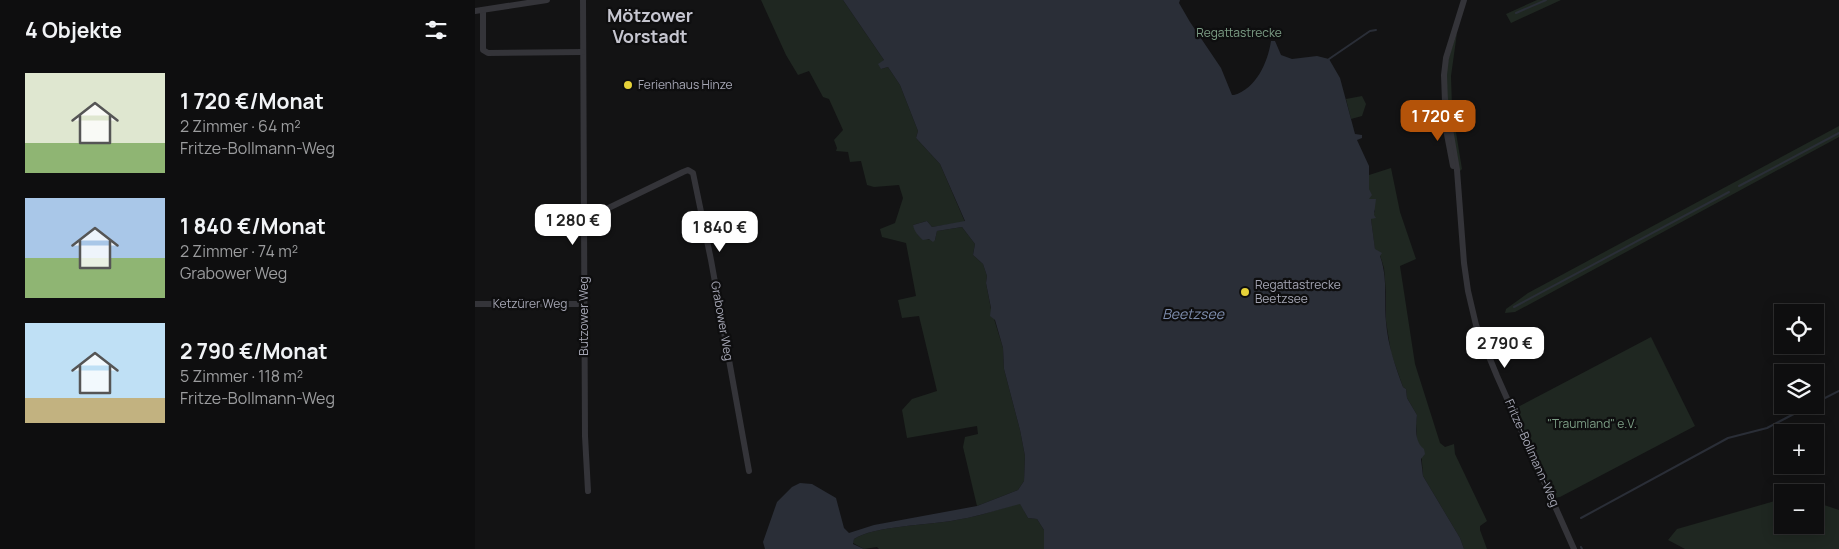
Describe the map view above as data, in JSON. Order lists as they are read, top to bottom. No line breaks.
{"streets":{"street":["Ketzürer Weg","Butzower Weg","Grabower Weg","Fritze-Bollmann-Weg"]},"crossings":[["Ketzürer Weg","Butzower Weg"],["Butzower Weg","Grabower Weg"]],"districts":["Mötzower Vorstadt"],"water":["Beetzsee"],"parks":["Regattastrecke","\"Traumland\" e.V."],"places":["Ferienhaus Hinze","Regattastrecke Beetzsee"],"page":{"heading":"4 Objekte","list":[{"name":"1 720 €/Monat","note":"2 Zimmer · 64 m² · Fritze-Bollmann-Weg"},{"name":"1 840 €/Monat","note":"2 Zimmer · 74 m² · Grabower Weg"},{"name":"2 790 €/Monat","note":"5 Zimmer · 118 m² · Fritze-Bollmann-Weg"}],"price":["1 720 €","1 280 €","1 840 €","2 790 €"],"map_buttons":["+","−"]}}
